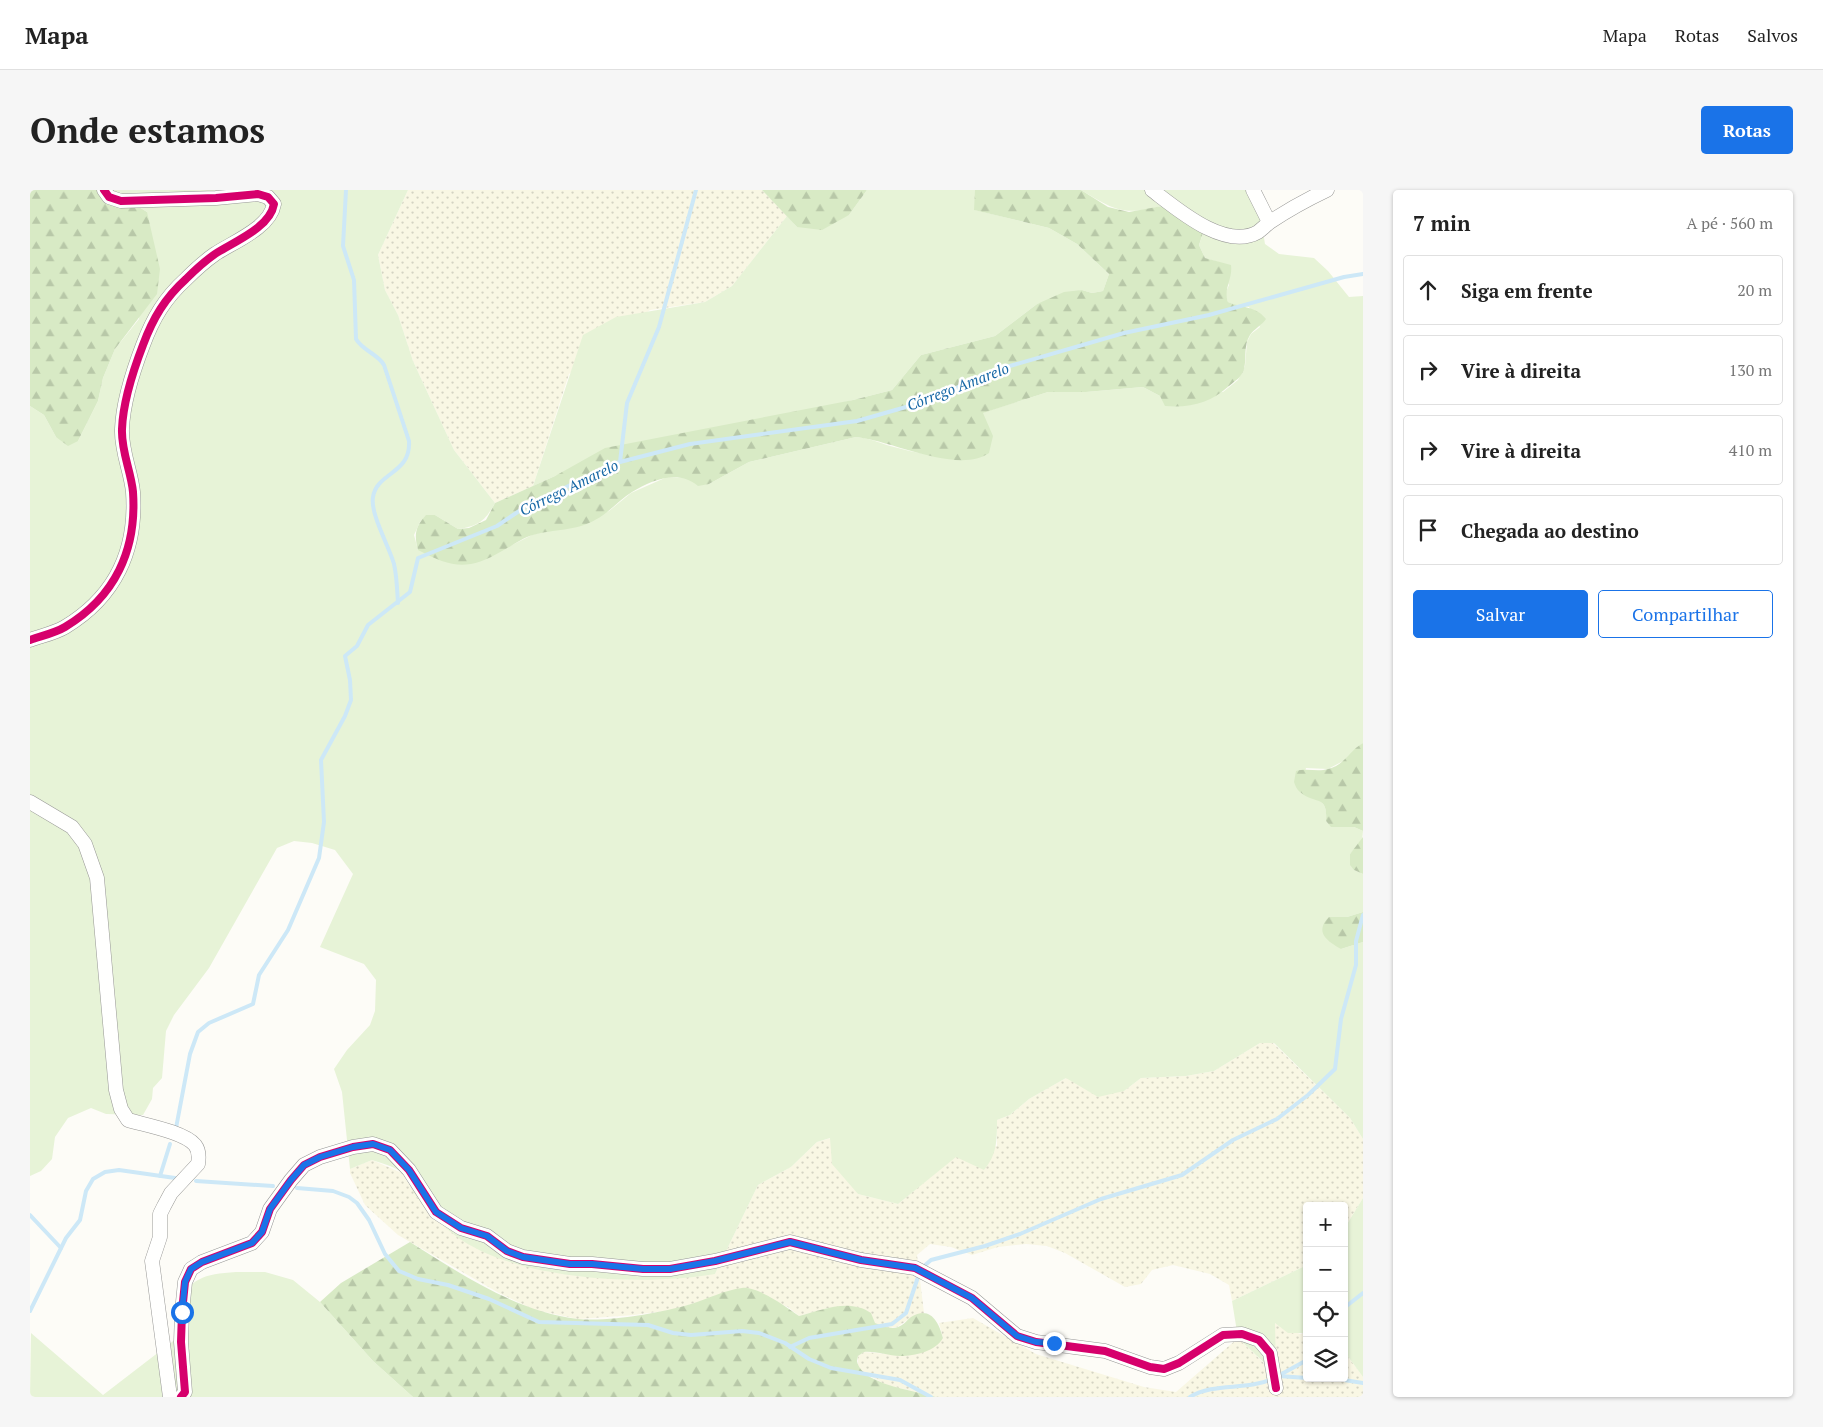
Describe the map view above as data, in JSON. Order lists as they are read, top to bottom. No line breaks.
{"water":["Córrego Amarelo"],"page":{"header":"Mapa","nav":["Mapa","Rotas","Salvos"],"buttons":["Rotas",["Salvar","Compartilhar"]],"title":"Onde estamos","heading":["7 min","A pé · 560 m"],"list":[["Siga em frente","20 m"],["Vire à direita","130 m"],["Vire à direita","410 m"],"Chegada ao destino"],"map_buttons":["+","−"]}}
